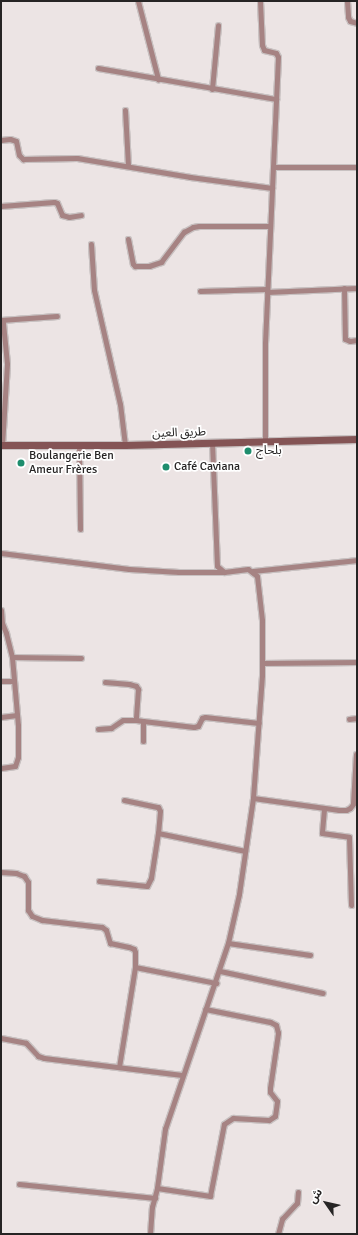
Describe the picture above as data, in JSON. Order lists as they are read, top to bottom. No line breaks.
{"streets":{"main road":["طريق العين"]},"places":["بلحاج","Boulangerie Ben Ameur Frères","Café Caviana"],"north":"top left"}
